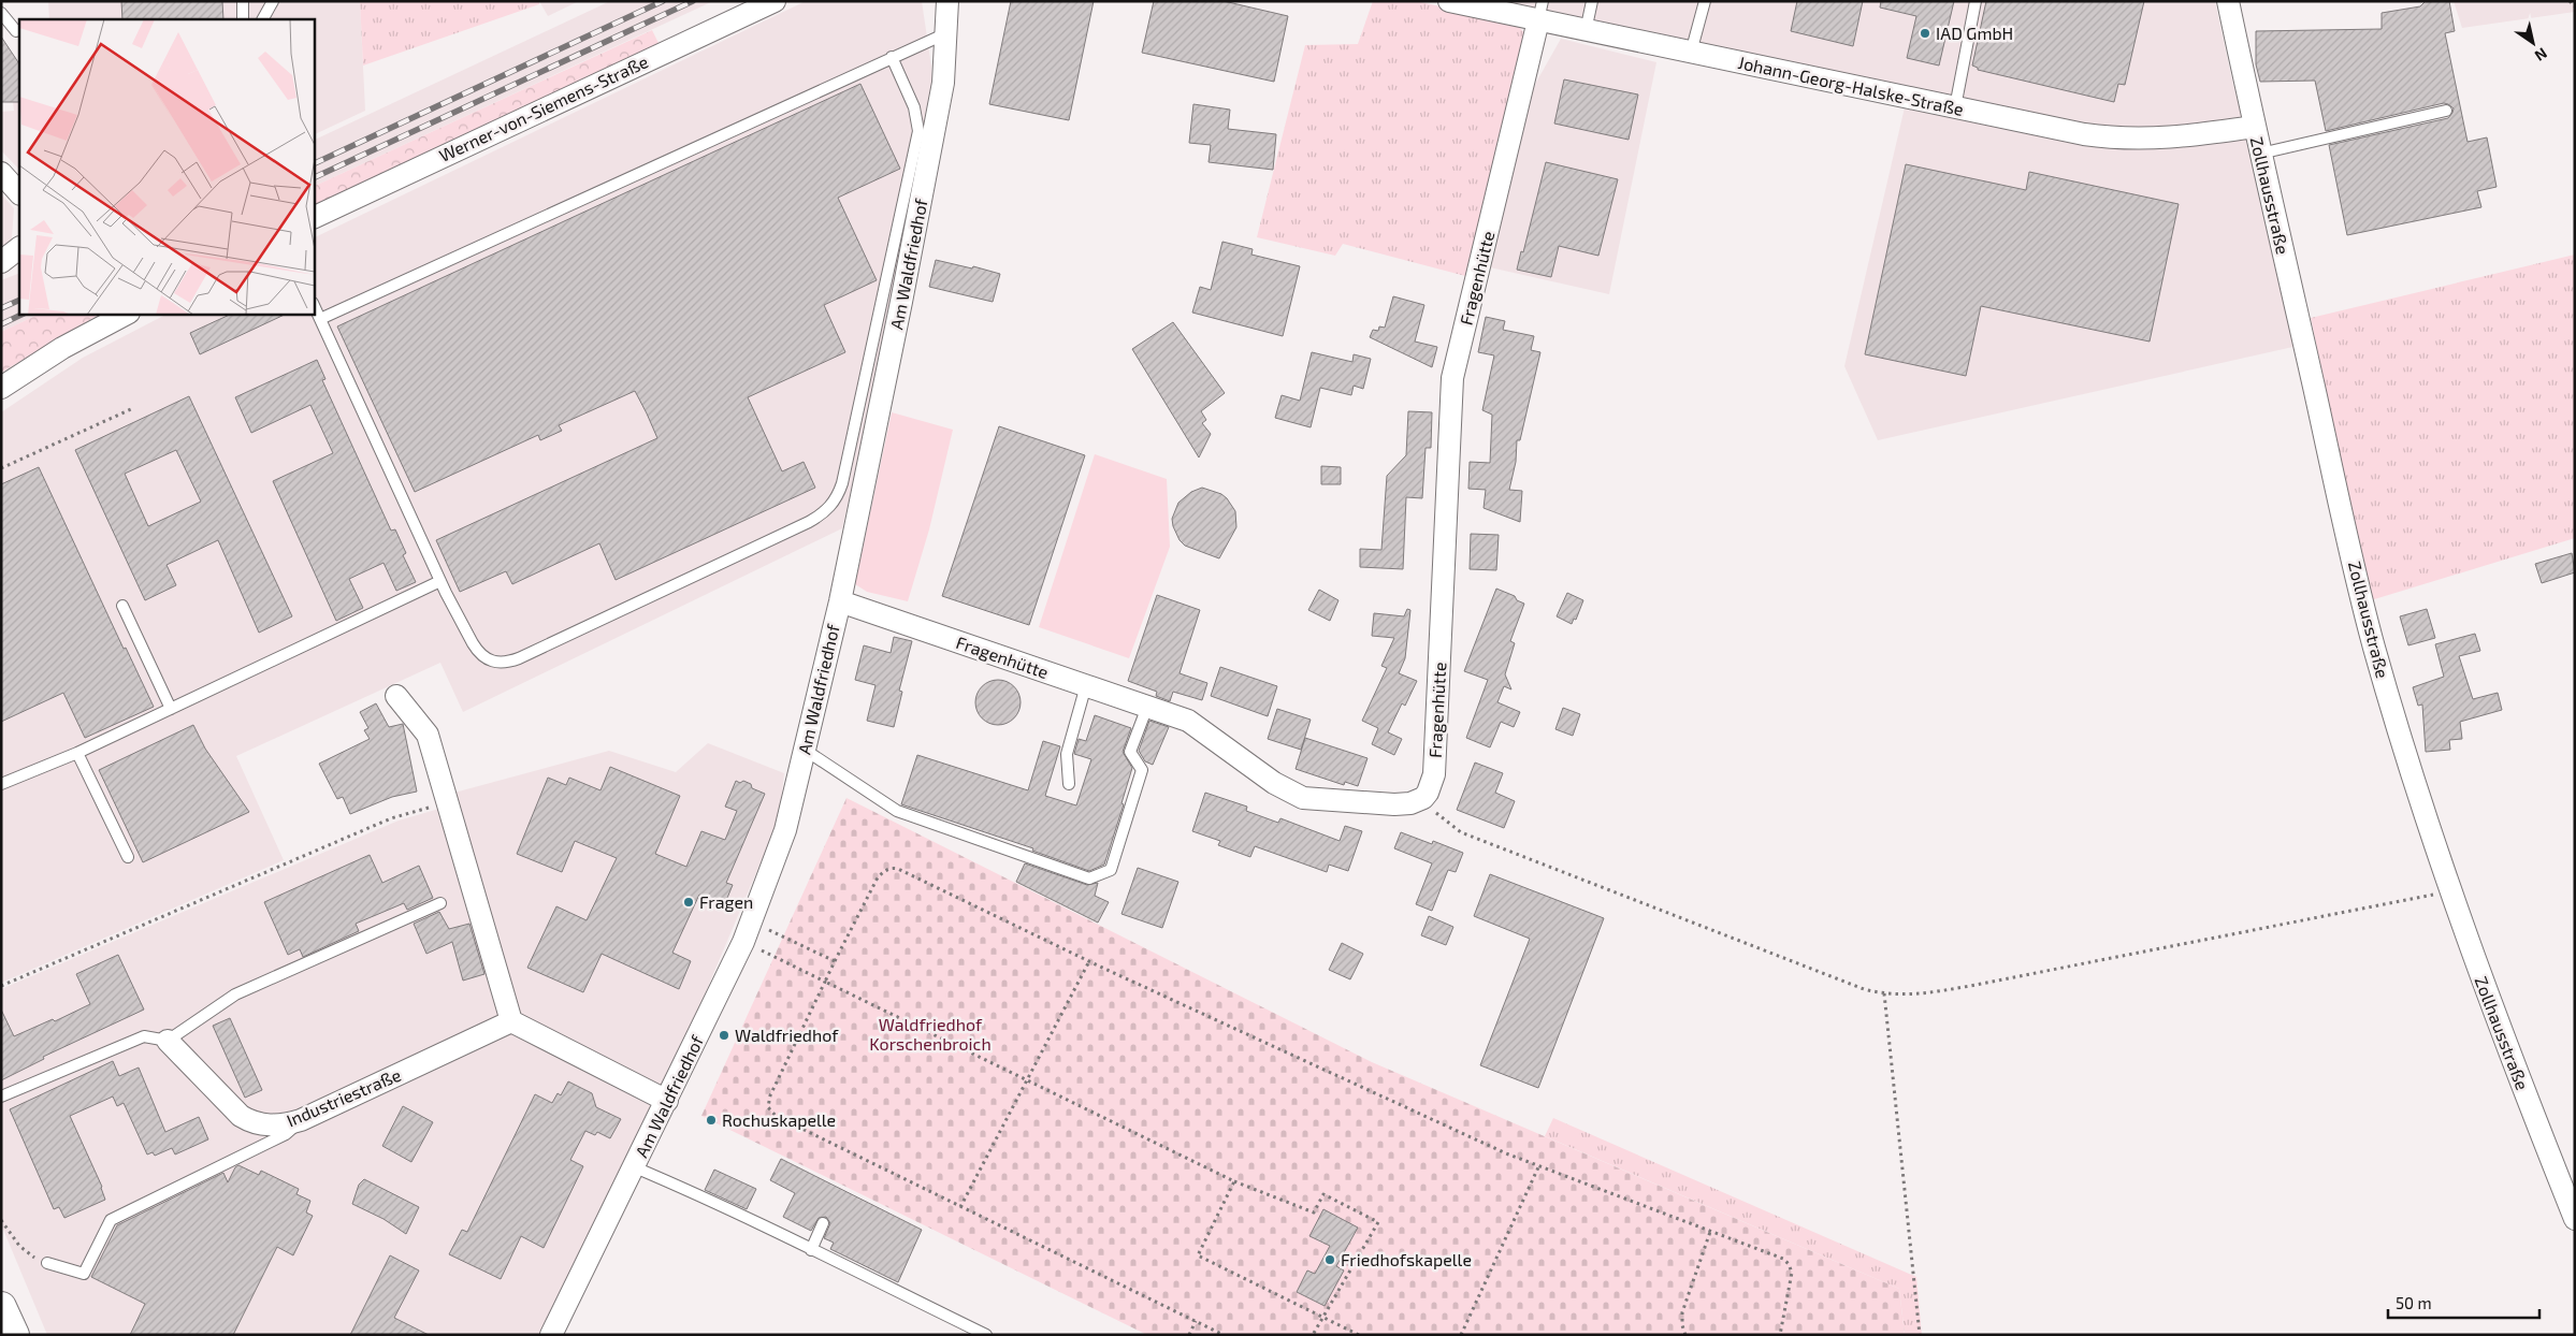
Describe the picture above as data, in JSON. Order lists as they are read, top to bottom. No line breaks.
{"streets":{"street":["Johann-Georg-Halske-Straße","Werner-von-Siemens-Straße","Zollhausstraße","Am Waldfriedhof","Fragenhütte","Industriestraße"]},"crossings":[["Johann-Georg-Halske-Straße","Zollhausstraße"],["Johann-Georg-Halske-Straße","Fragenhütte"],["Am Waldfriedhof","Fragenhütte"]],"parks":["Waldfriedhof Korschenbroich"],"places":["IAD GmbH","Fragen","Waldfriedhof","Rochuskapelle","Friedhofskapelle"],"scale_bar":"50 m","north":"bottom right"}
